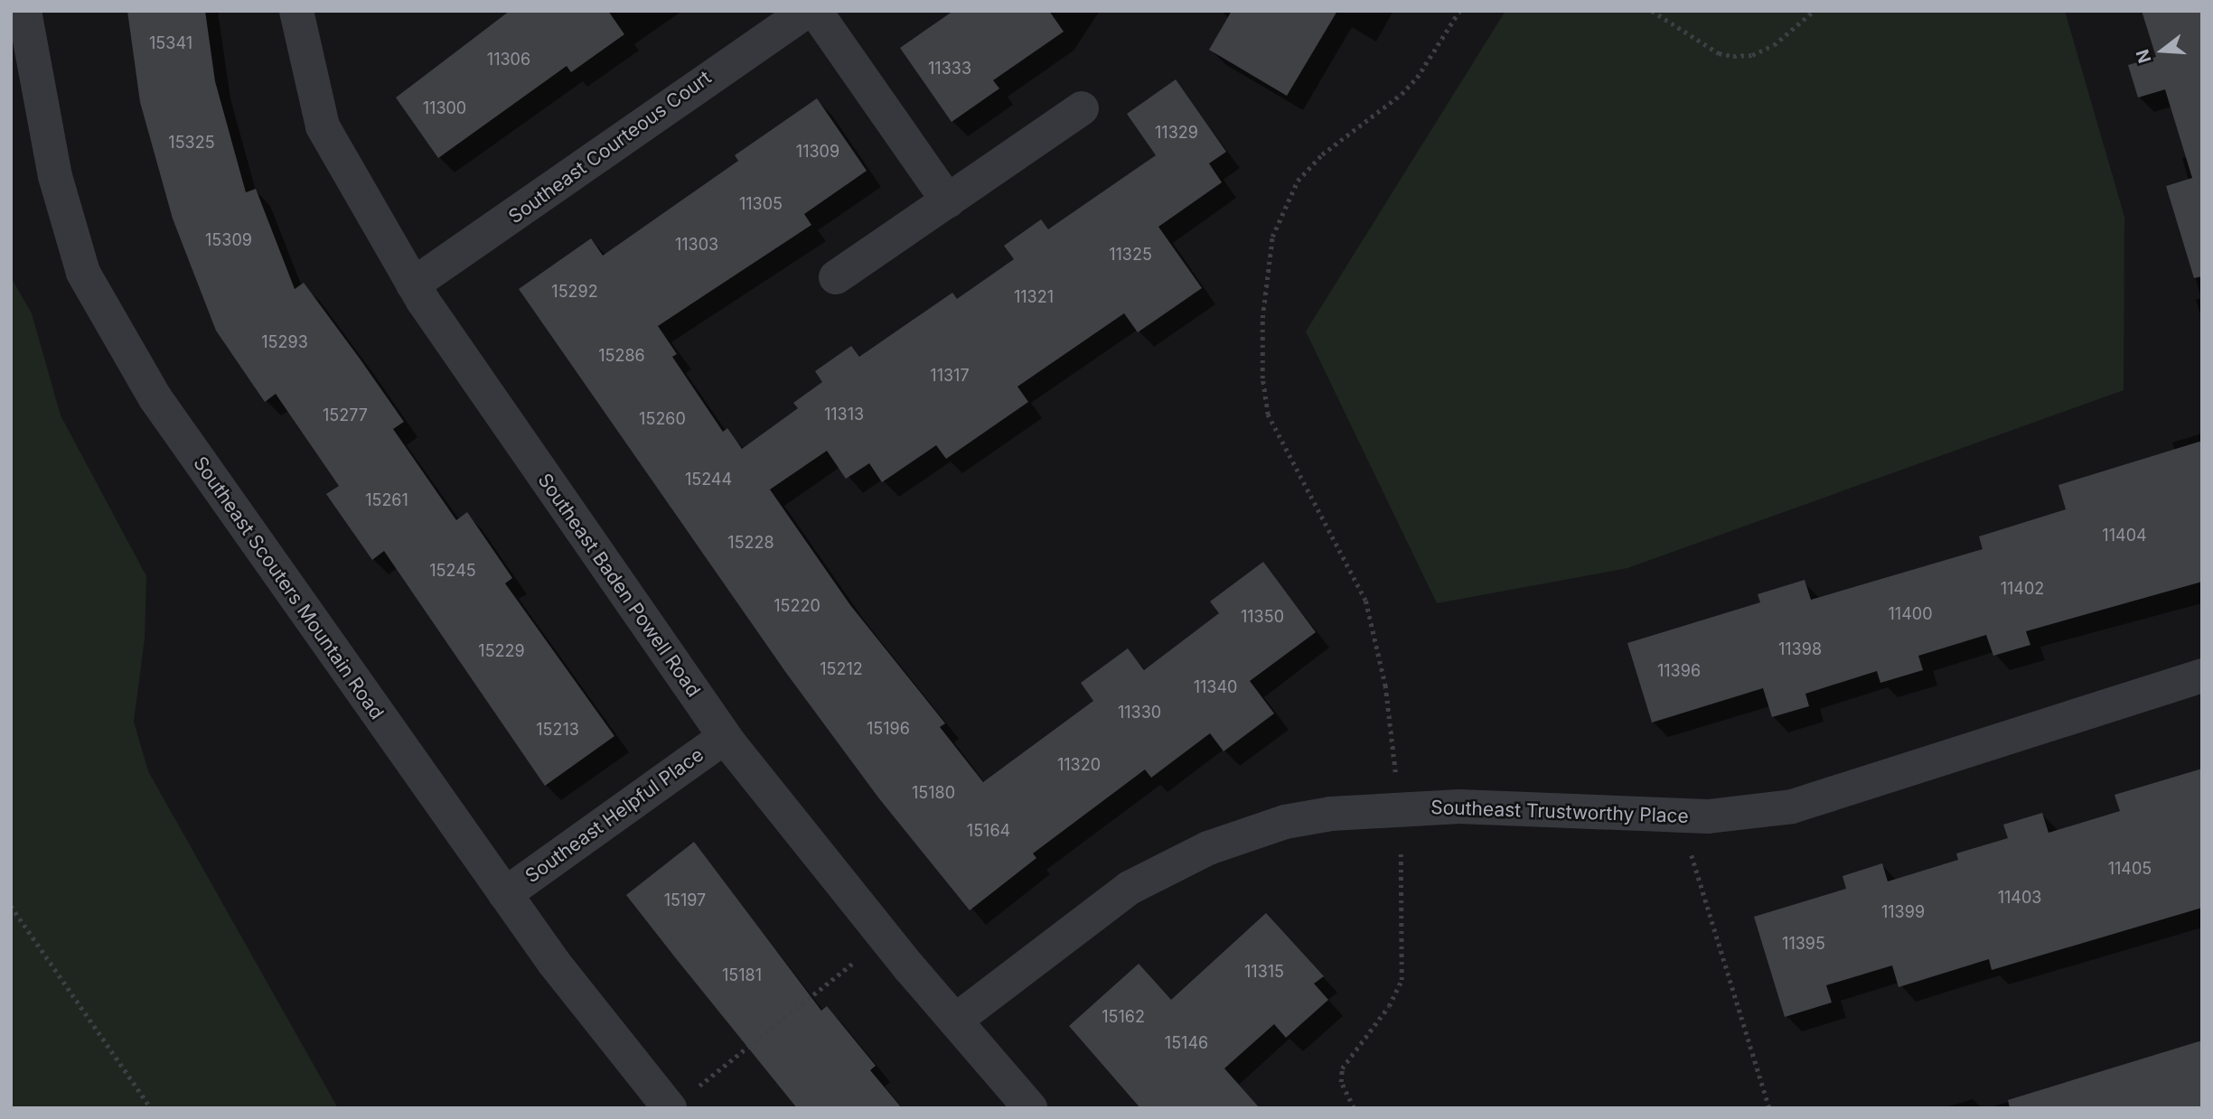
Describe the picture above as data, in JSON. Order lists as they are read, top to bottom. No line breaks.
{"streets":{"street":["Southeast Courteous Court","Southeast Baden Powell Road","Southeast Scouters Mountain Road","Southeast Trustworthy Place","Southeast Helpful Place"]},"crossings":[["Southeast Courteous Court","Southeast Baden Powell Road"],["Southeast Baden Powell Road","Southeast Trustworthy Place"],["Southeast Baden Powell Road","Southeast Helpful Place"],["Southeast Scouters Mountain Road","Southeast Helpful Place"]],"house_numbers":["15341","11306","11333","11300","11329","15325","11309","11305","15309","11303","11325","15292","11321","15293","15286","11317","11313","15277","15260","15244","15261","11404","15228","15245","11402","15220","11400","11350","11398","15229","15212","11396","11340","11330","15196","15213","11320","15180","15164","11405","11403","15197","11399","11395","11315","15181","15162","15146"],"north":"left"}
